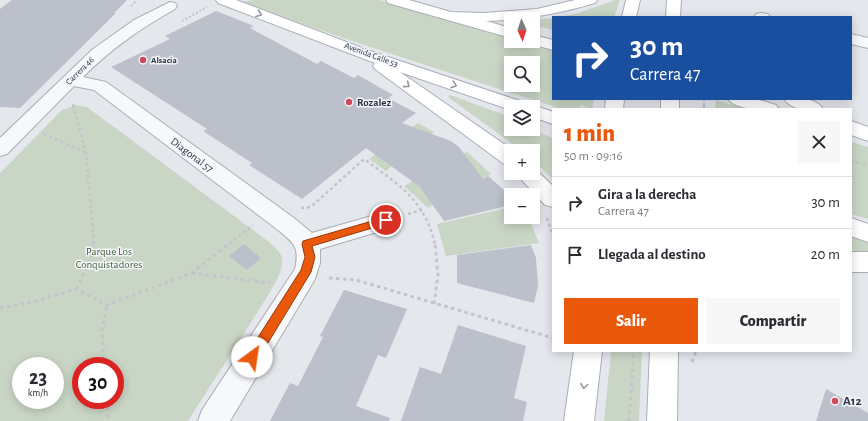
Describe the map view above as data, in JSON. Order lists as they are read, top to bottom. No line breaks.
{"streets":{"main road":["Avenida Calle 53"],"street":["Carrera 46","Diagonal 57"]},"crossings":[["Carrera 46","Diagonal 57"]],"parks":["Parque Los Conquistadores"],"places":["Alsacia","Rozalez","A12"],"north":"bottom","page":{"map_buttons":["+","−"],"turn":["30 m","Carrera 47"],"heading":["1 min","50 m · 09:16"],"list":[{"name":"Gira a la derecha","note":"Carrera 47","value":"30 m"},{"name":"Llegada al destino","value":"20 m"}],"buttons":["Salir","Compartir"],"speed":"23 km/h","limit":"30"}}
